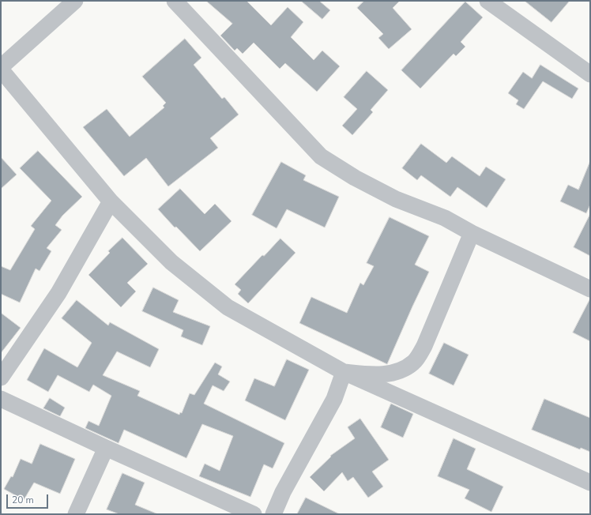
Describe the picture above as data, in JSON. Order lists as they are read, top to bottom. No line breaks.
{"scale_bar":"20 m"}
